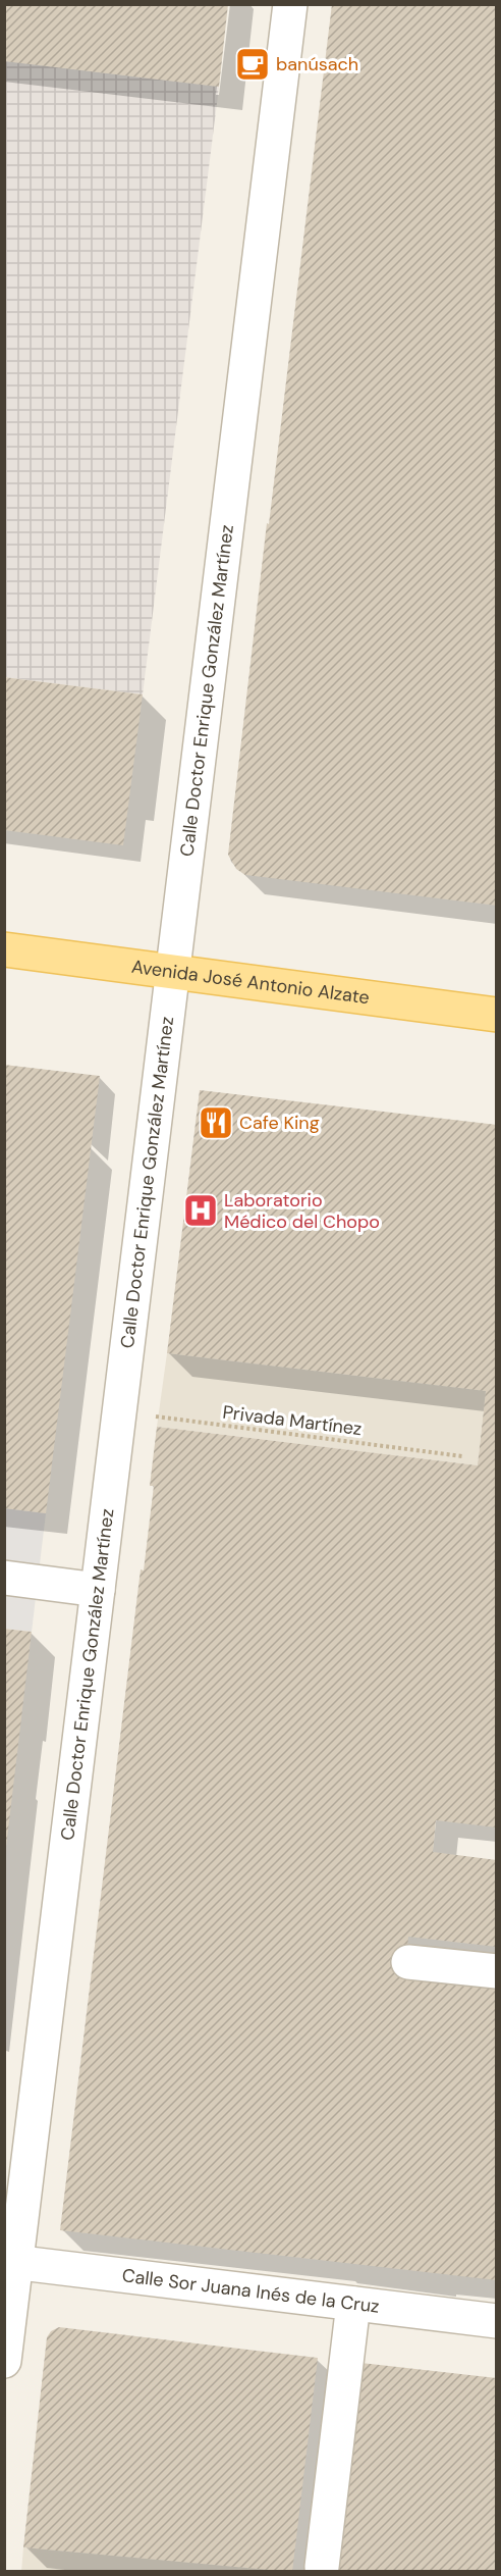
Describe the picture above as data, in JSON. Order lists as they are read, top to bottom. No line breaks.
{"streets":{"main road":["Avenida José Antonio Alzate"],"street":["Calle Doctor Enrique González Martínez","Calle Sor Juana Inés de la Cruz"],"path":["Privada Martínez"]},"crossings":[["Calle Doctor Enrique González Martínez","Avenida José Antonio Alzate"],["Calle Doctor Enrique González Martínez","Privada Martínez"],["Calle Doctor Enrique González Martínez","Calle Sor Juana Inés de la Cruz"]],"places":{"cafe":["banúsach"],"restaurant":["Cafe King"],"hospital":["Laboratorio Médico del Chopo"]}}
